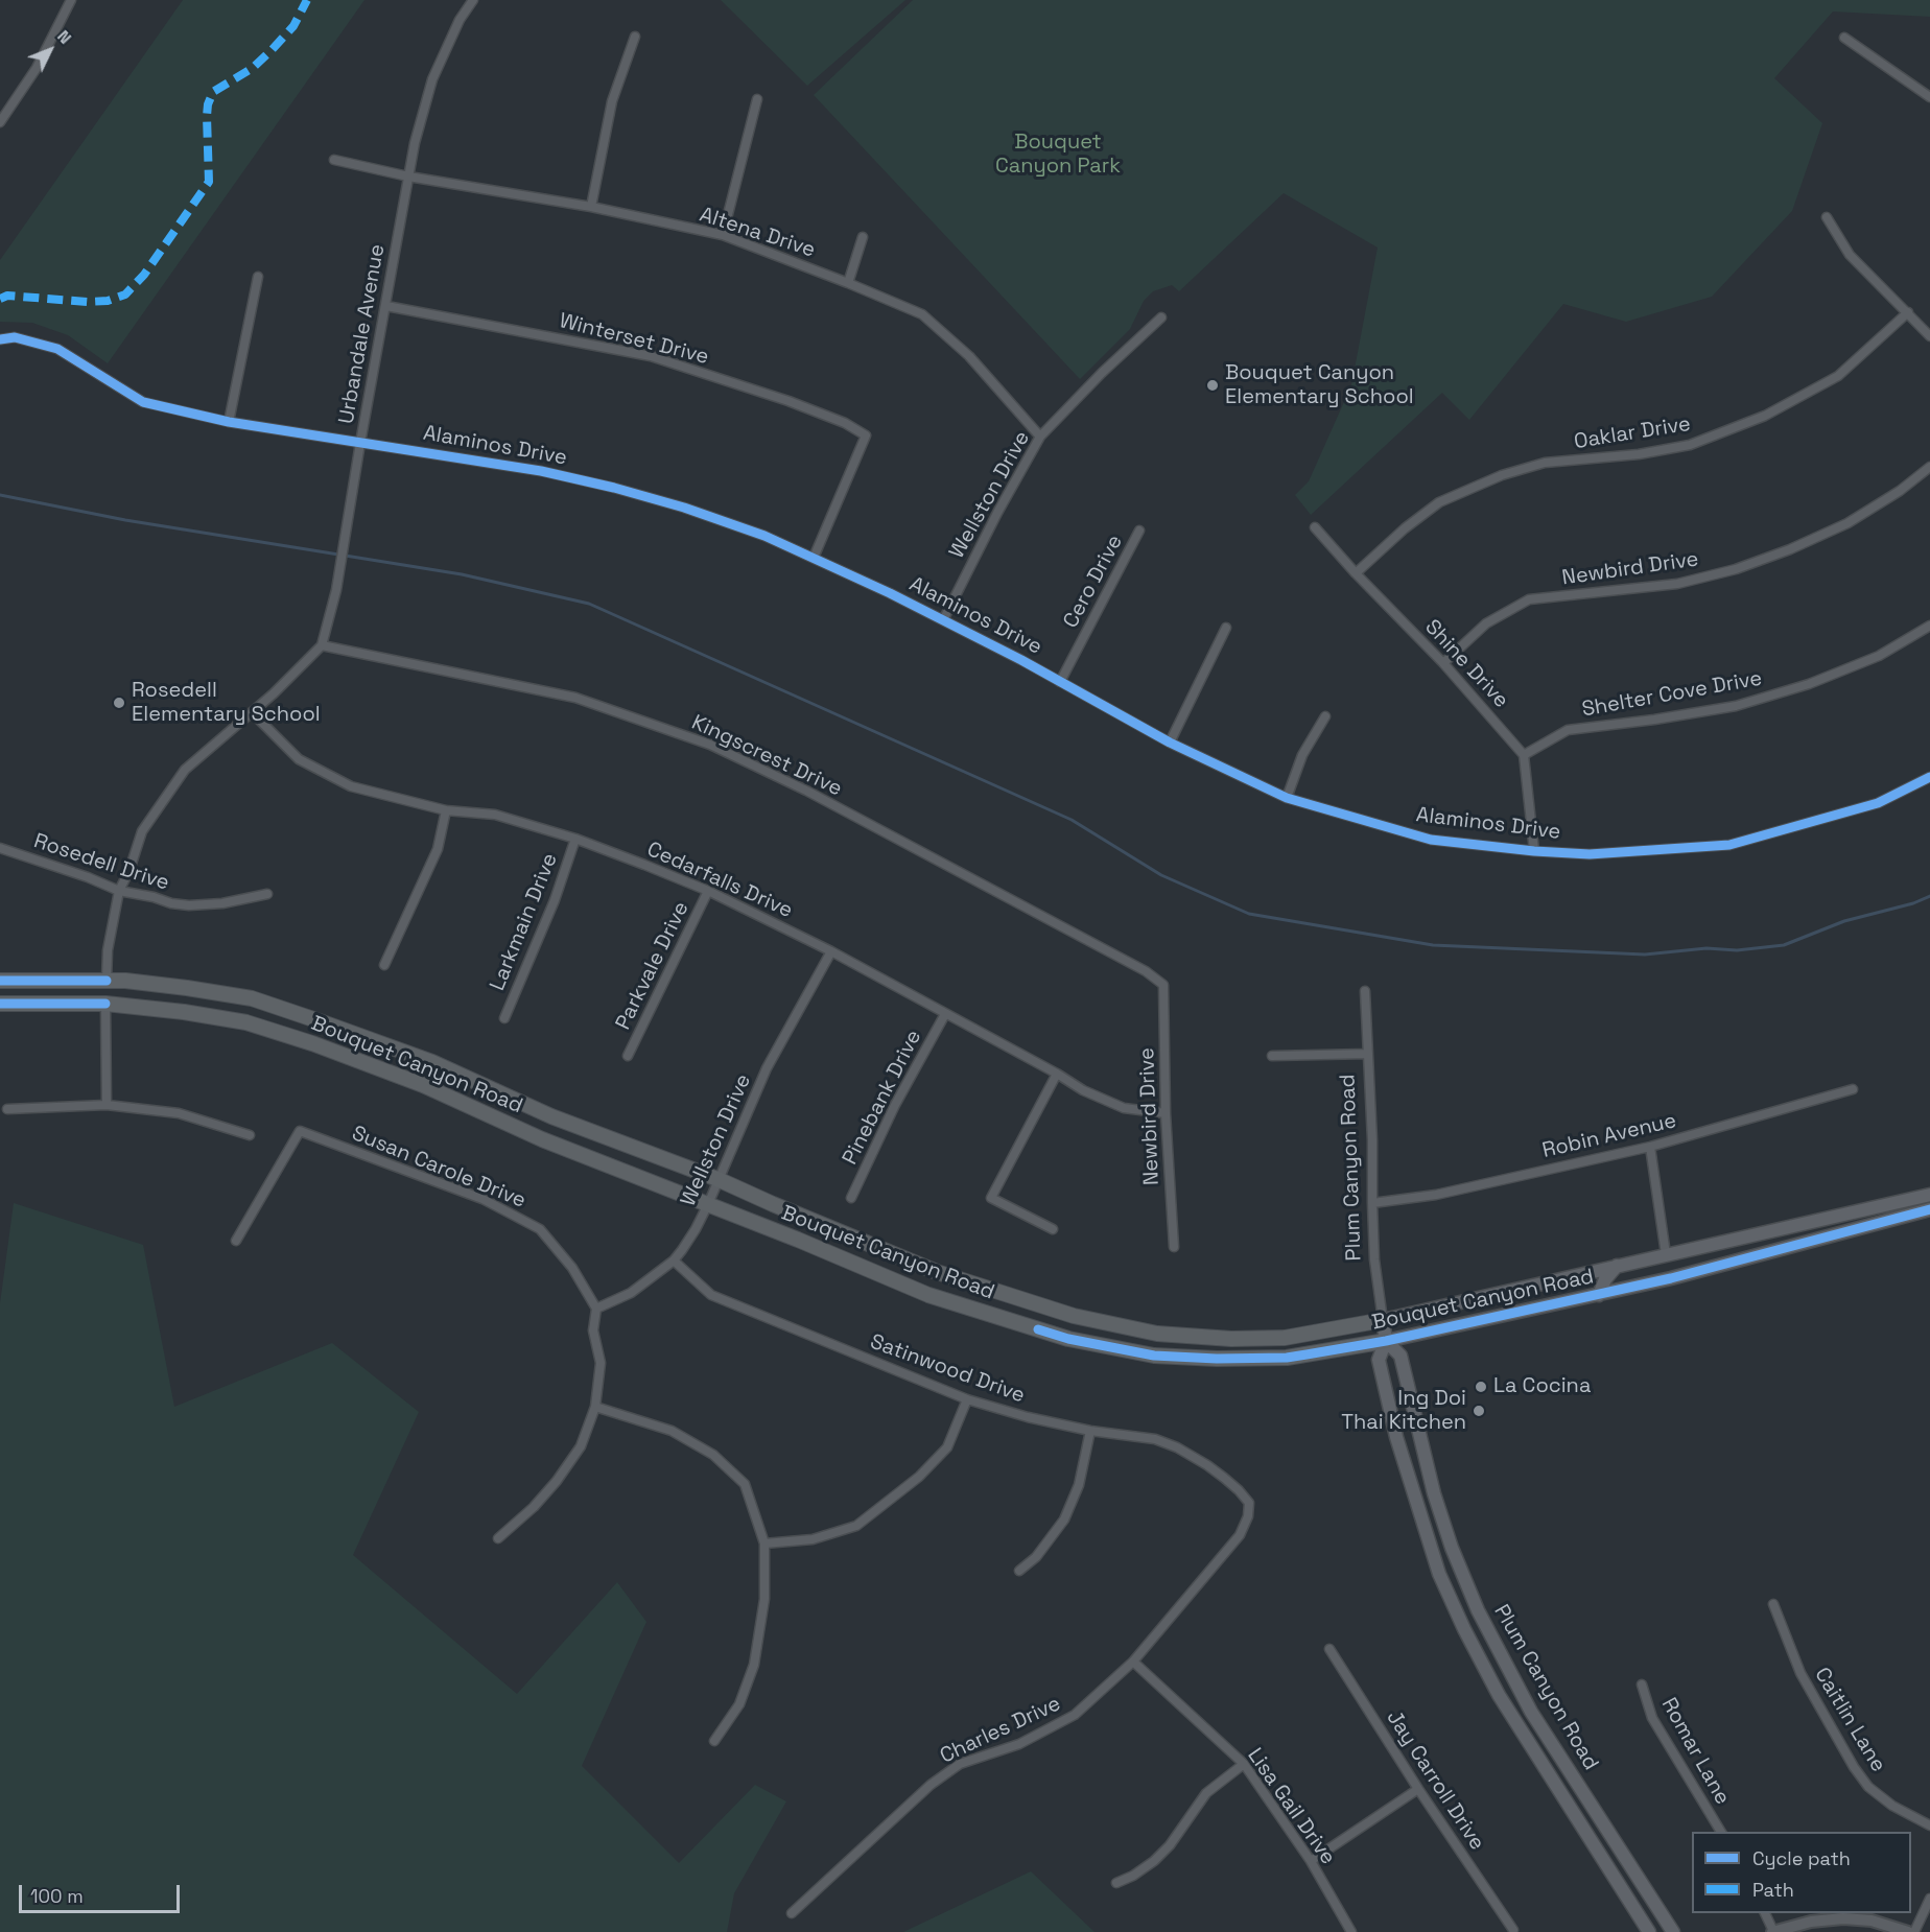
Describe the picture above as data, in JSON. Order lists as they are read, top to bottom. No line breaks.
{"streets":{"main road":["Bouquet Canyon Road","Plum Canyon Road"],"street":["Altena Drive","Urbandale Avenue","Winterset Drive","Oaklar Drive","Alaminos Drive","Wellston Drive","Newbird Drive","Cero Drive","Shine Drive","Shelter Cove Drive","Kingscrest Drive","Rosedell Drive","Cedarfalls Drive","Larkmain Drive","Parkvale Drive","Pinebank Drive","Robin Avenue","Susan Carole Drive","Satinwood Drive","Caitlin Lane","Charles Drive","Romar Lane","Jay Carroll Drive","Lisa Gail Drive"]},"crossings":[["Altena Drive","Urbandale Avenue"],["Altena Drive","Wellston Drive"],["Urbandale Avenue","Winterset Drive"],["Urbandale Avenue","Alaminos Drive"],["Urbandale Avenue","Kingscrest Drive"],["Winterset Drive","Alaminos Drive"],["Oaklar Drive","Shine Drive"],["Alaminos Drive","Wellston Drive"],["Alaminos Drive","Cero Drive"],["Wellston Drive","Cedarfalls Drive"],["Wellston Drive","Bouquet Canyon Road"],["Wellston Drive","Susan Carole Drive"],["Wellston Drive","Satinwood Drive"],["Newbird Drive","Shine Drive"],["Newbird Drive","Kingscrest Drive"],["Newbird Drive","Cedarfalls Drive"],["Shine Drive","Shelter Cove Drive"],["Cedarfalls Drive","Larkmain Drive"],["Cedarfalls Drive","Parkvale Drive"],["Cedarfalls Drive","Pinebank Drive"],["Bouquet Canyon Road","Plum Canyon Road"],["Robin Avenue","Plum Canyon Road"],["Satinwood Drive","Charles Drive"],["Charles Drive","Lisa Gail Drive"]],"parks":["Bouquet Canyon Park"],"places":["Bouquet Canyon Elementary School","Rosedell Elementary School","La Cocina","Ing Doi Thai Kitchen"],"legend":["Cycle path","Path"],"scale_bar":"100 m","north":"top right"}
